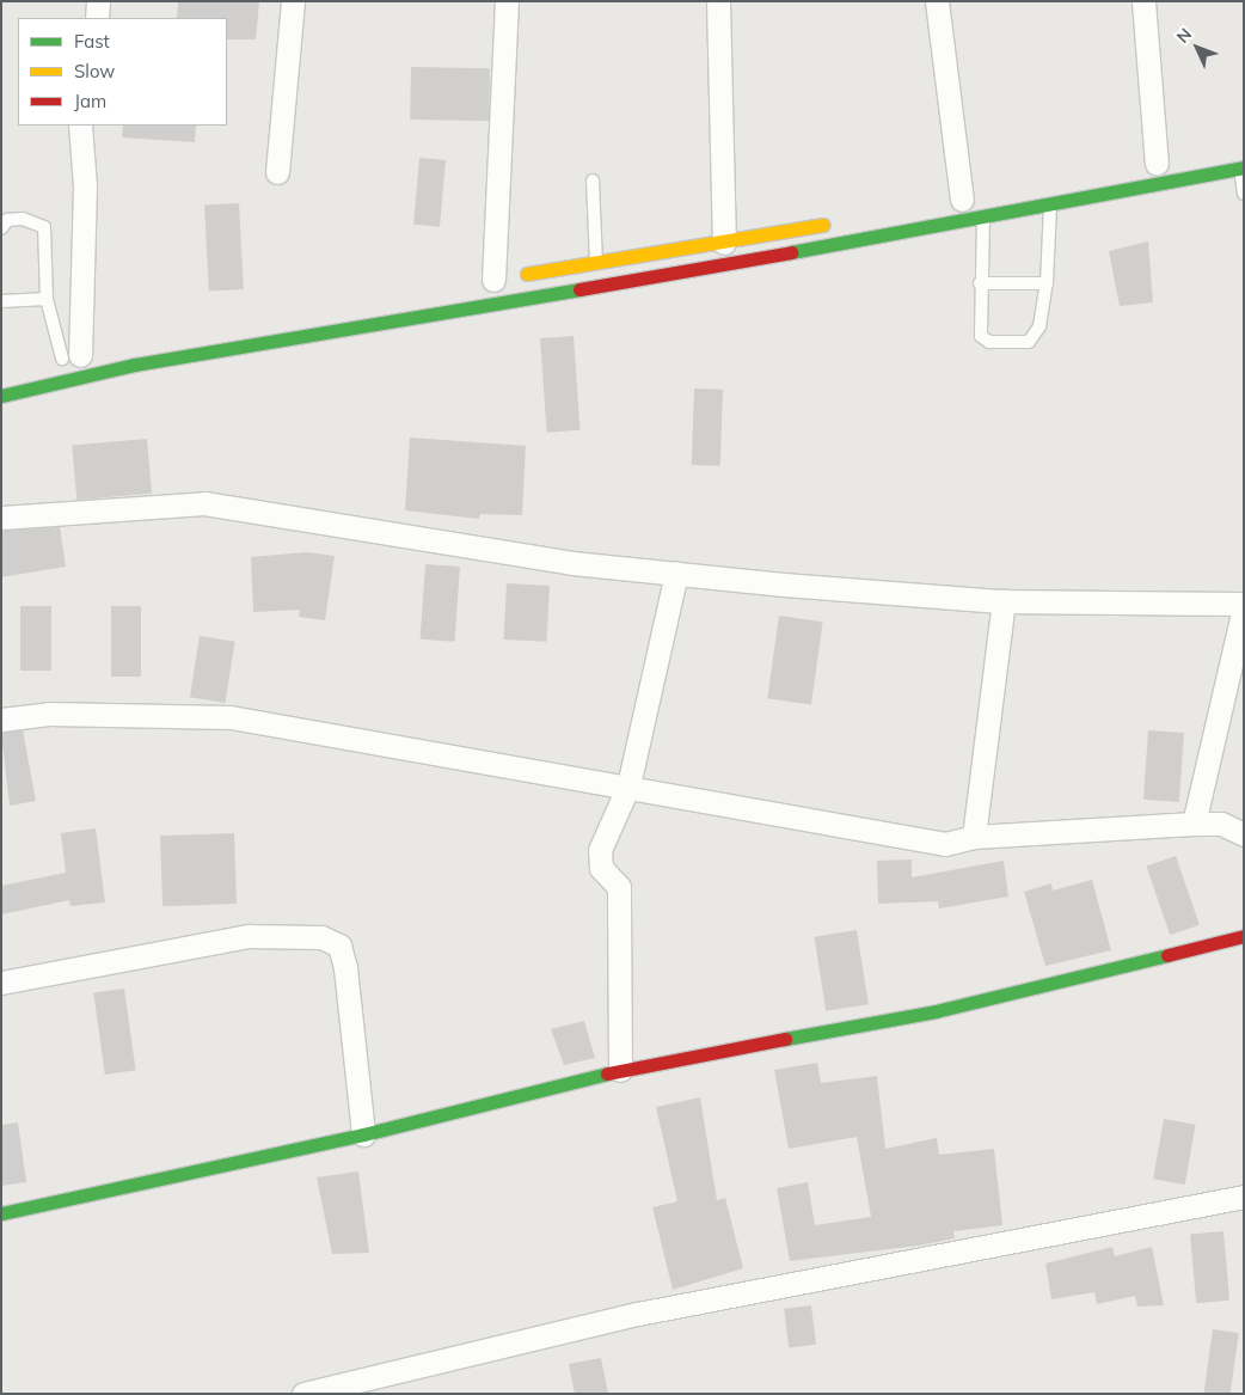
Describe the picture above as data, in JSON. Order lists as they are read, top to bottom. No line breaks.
{"legend":["Fast","Slow","Jam"],"north":"top left"}
